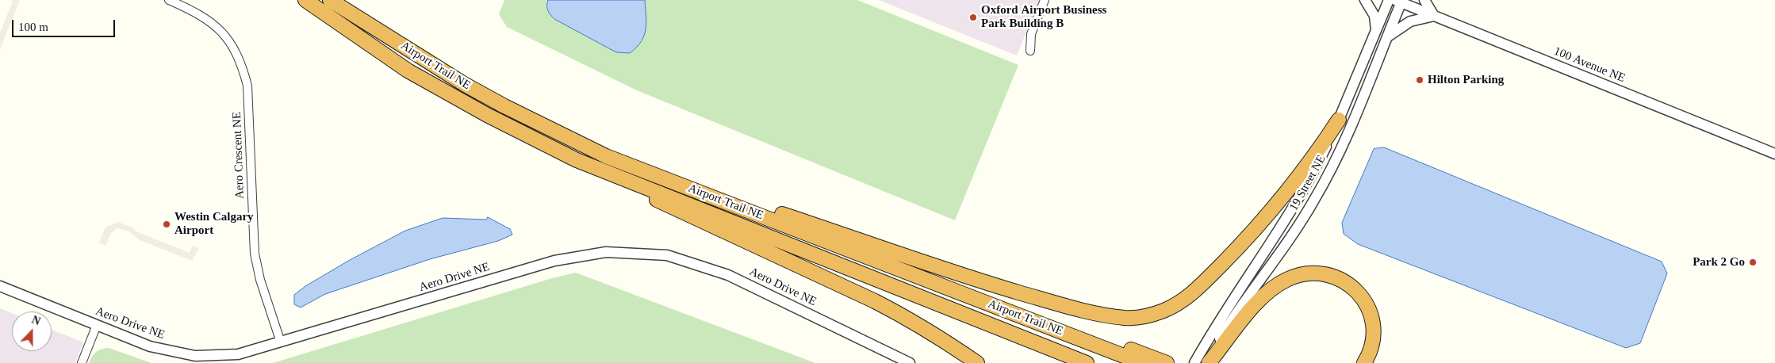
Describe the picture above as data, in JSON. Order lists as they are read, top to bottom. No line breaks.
{"streets":{"highway":["Airport Trail NE"],"street":["100 Avenue NE","Aero Crescent NE","19 Street NE","Aero Drive NE"]},"crossings":[["100 Avenue NE","19 Street NE"],["Aero Crescent NE","Aero Drive NE"]],"places":["Oxford Airport Business Park Building B","Hilton Parking","Westin Calgary Airport","Park 2 Go"],"scale_bar":"100 m","north":"top"}
